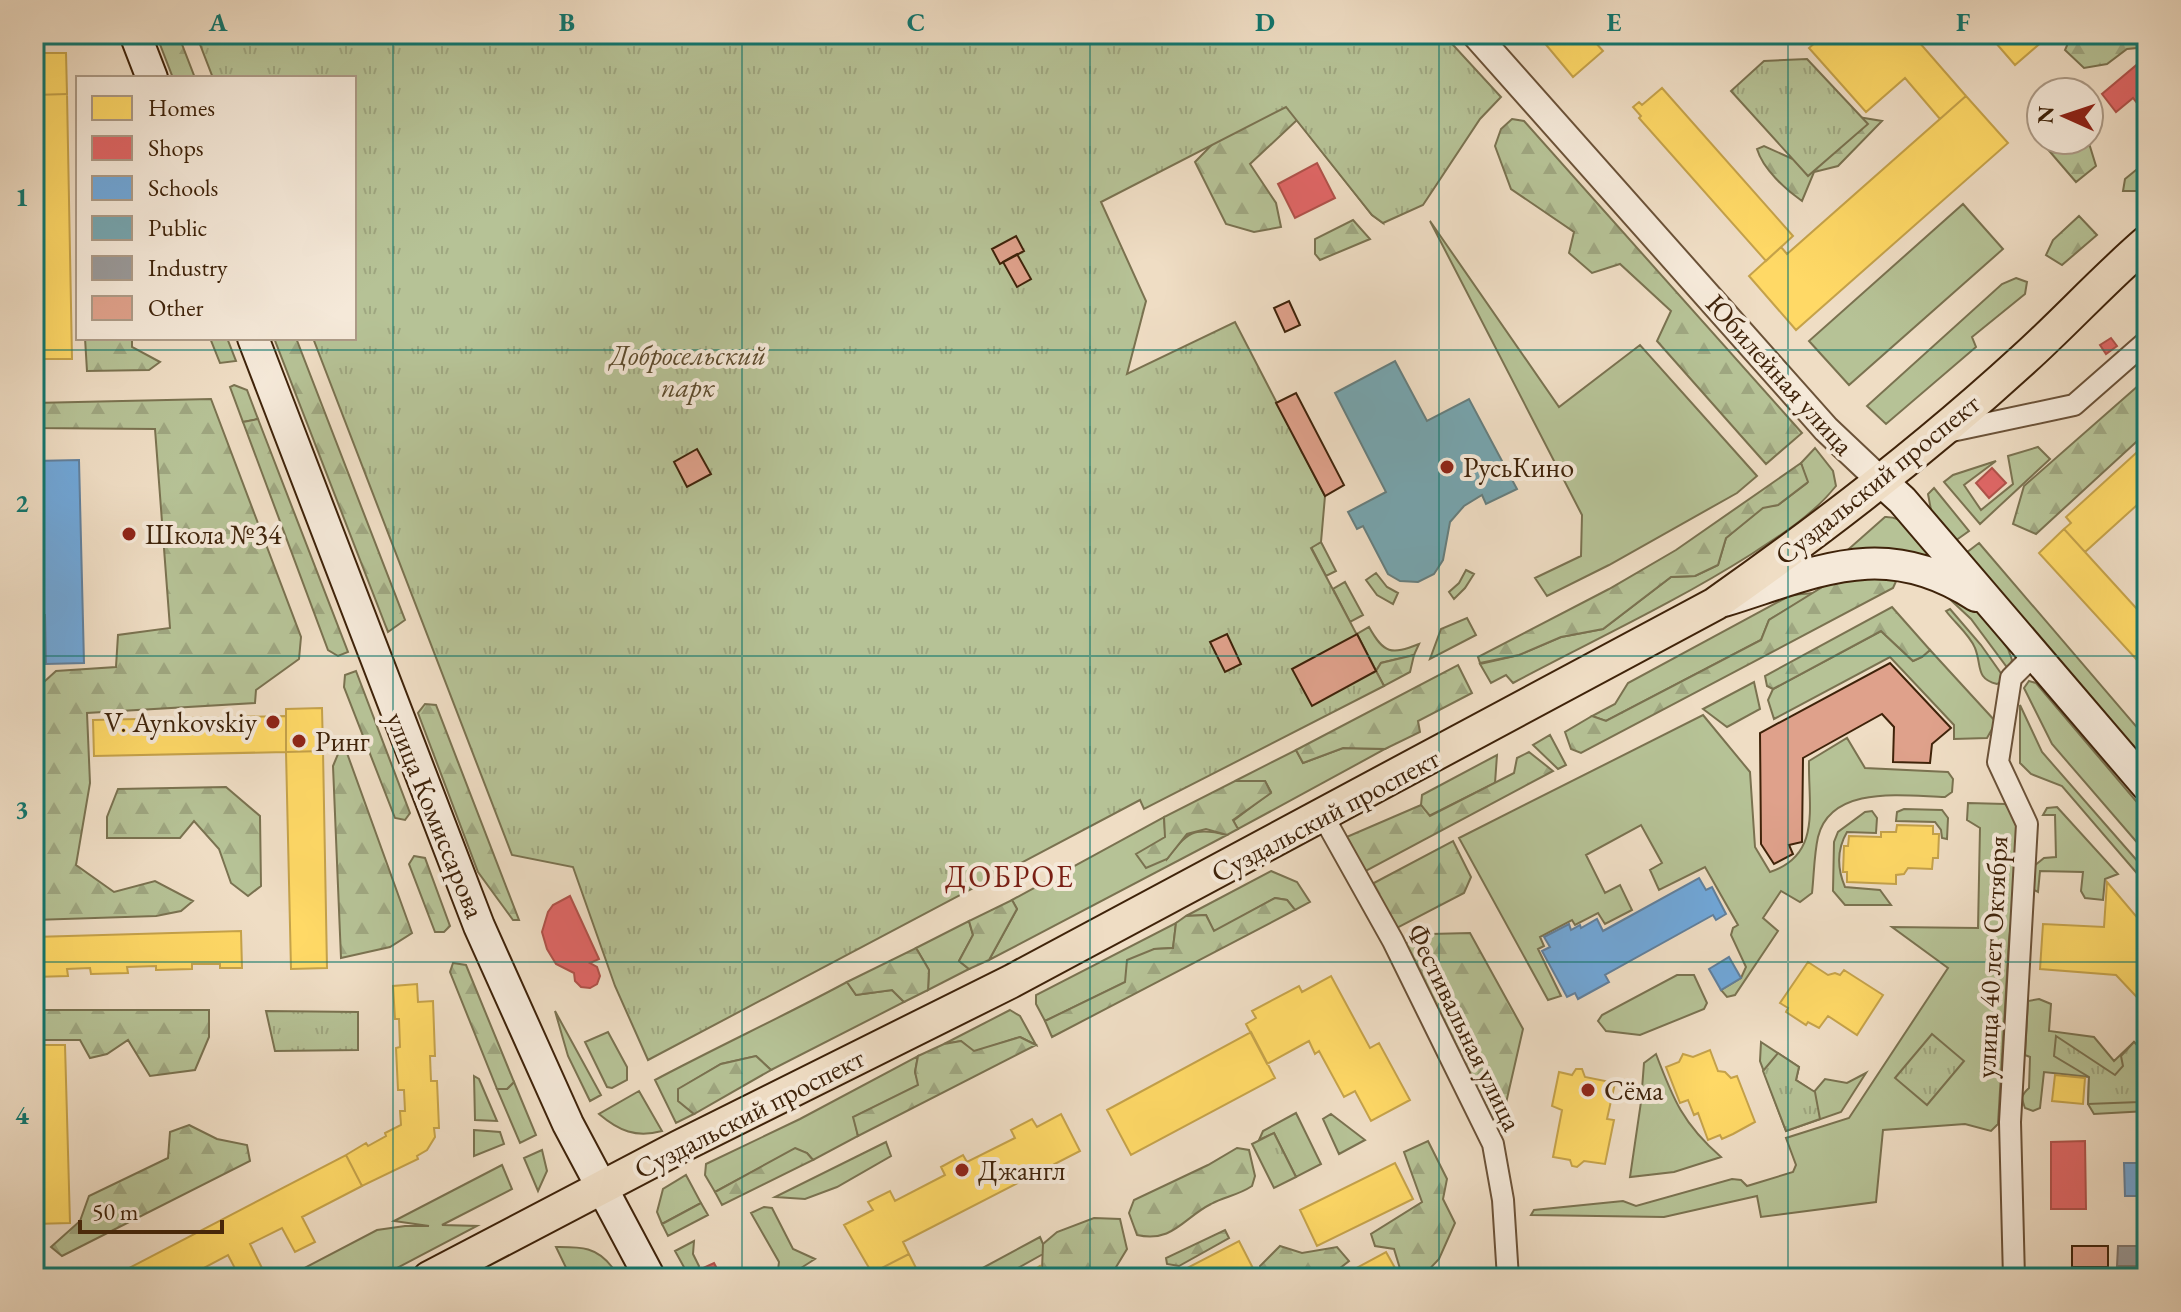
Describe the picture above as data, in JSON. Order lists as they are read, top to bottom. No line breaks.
{"streets":{"main road":["Юбилейная улица","Суздальский проспект","улица Комиссарова"],"street":["улица 40 лет Октября","Фестивальная улица"]},"crossings":[["Юбилейная улица","Суздальский проспект"],["Юбилейная улица","улица 40 лет Октября"],["Суздальский проспект","улица Комиссарова"],["Суздальский проспект","Фестивальная улица"]],"districts":["ДОБРОЕ"],"parks":["Добросельский парк"],"places":["РусьКино","Школа №34","V. Aynkovskiy","Ринг","Сёма","Джангл"],"legend":["Homes","Shops","Schools","Public","Industry","Other"],"scale_bar":"50 m","north":"left","grid":{"columns":["A","B","C","D","E","F"],"rows":["1","2","3","4"]}}
